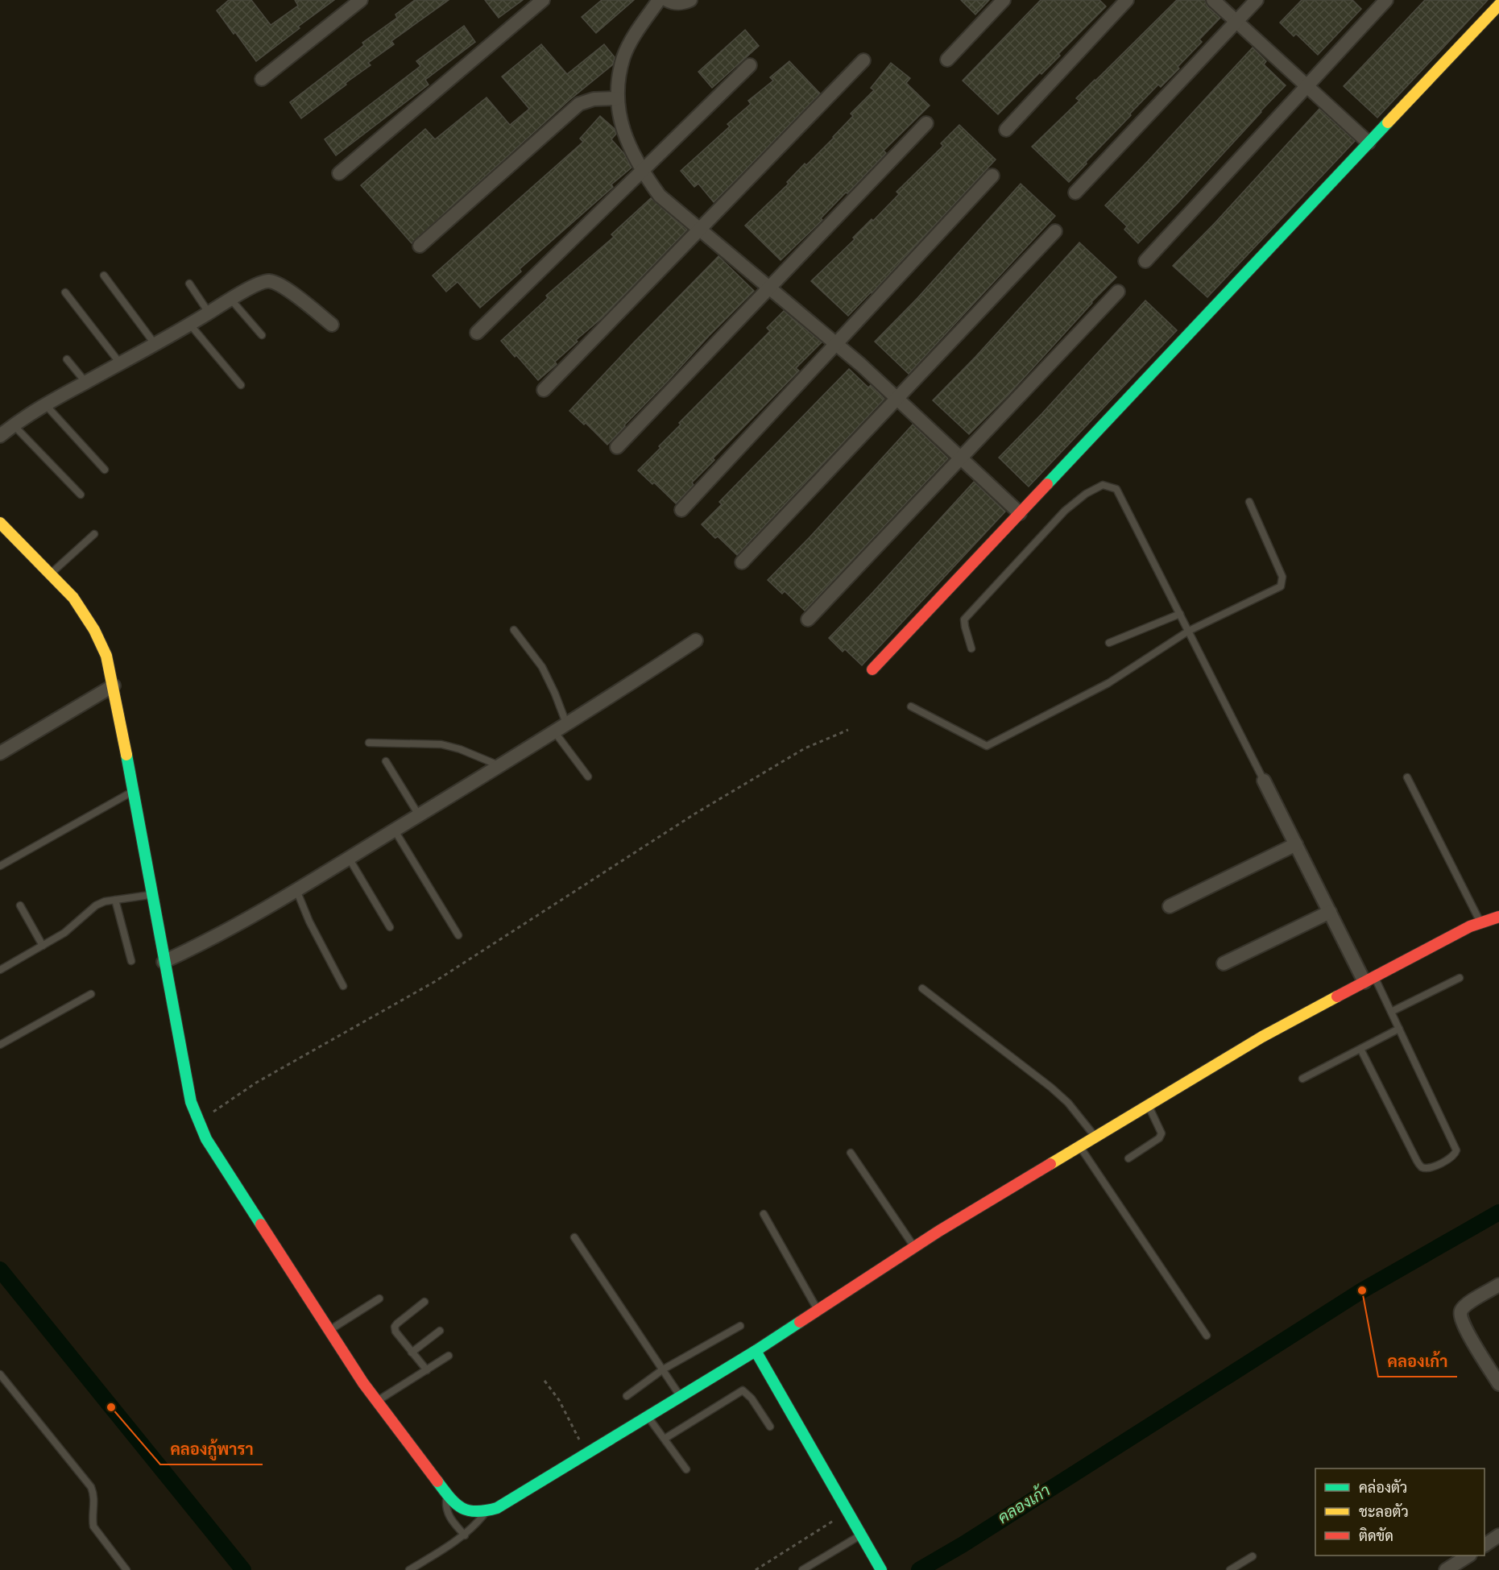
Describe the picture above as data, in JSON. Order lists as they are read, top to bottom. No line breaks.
{"water":["คลองเก้า"],"places":["คลองเก้า","คลองกู้พารา"],"legend":["คล่องตัว","ชะลอตัว","ติดขัด"]}
